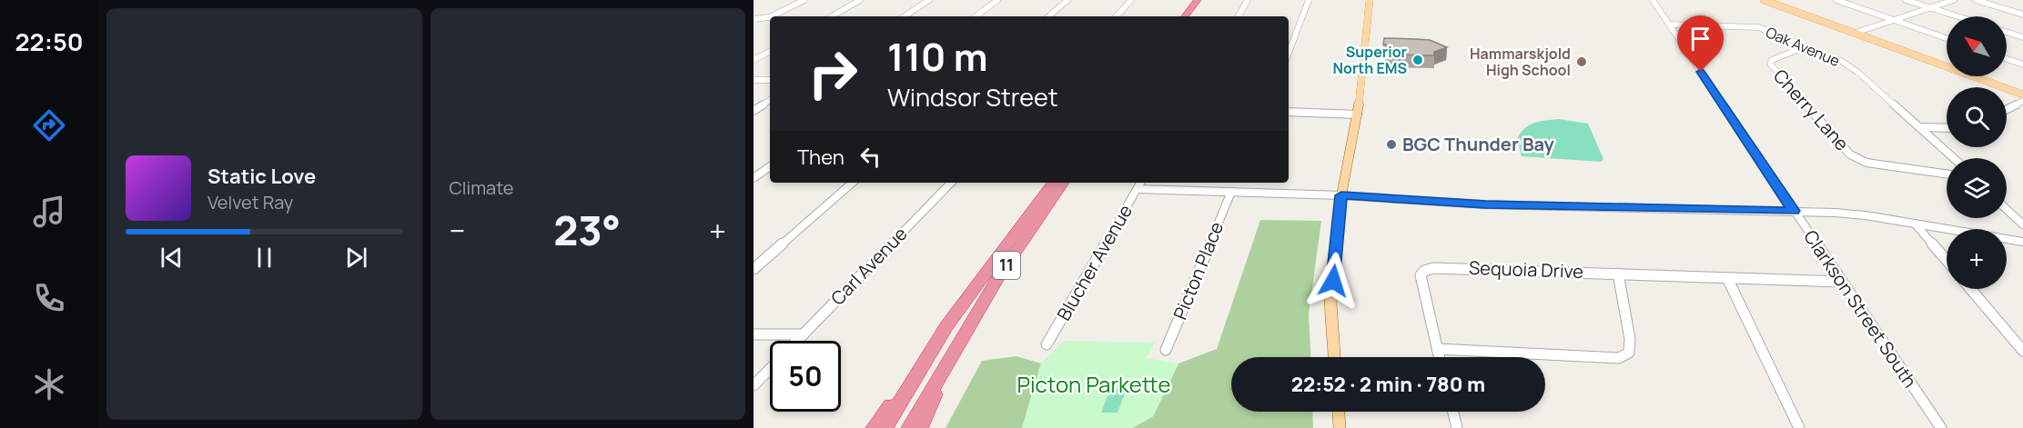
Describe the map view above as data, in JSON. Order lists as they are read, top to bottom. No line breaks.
{"streets":{"highway":["11"],"street":["Oak Avenue","Cherry Lane","Blucher Avenue","Carl Avenue","Sequoia Drive","Picton Place","Clarkson Street South"]},"crossings":[["Oak Avenue","Cherry Lane"],["Oak Avenue","Clarkson Street South"],["Sequoia Drive","Clarkson Street South"]],"parks":["Picton Parkette"],"places":["Superior North EMS","Hammarskjold High School","BGC Thunder Bay"],"north":"top left","page":{"tabs":"22:50","tile":"Climate","map_buttons":"+","turn":["110 m","Windsor Street"],"then":"Then","song":["Static Love","Velvet Ray"],"heat":["−","23°","+"],"limit":"50","trip":"22:52 · 2 min · 780 m"}}
